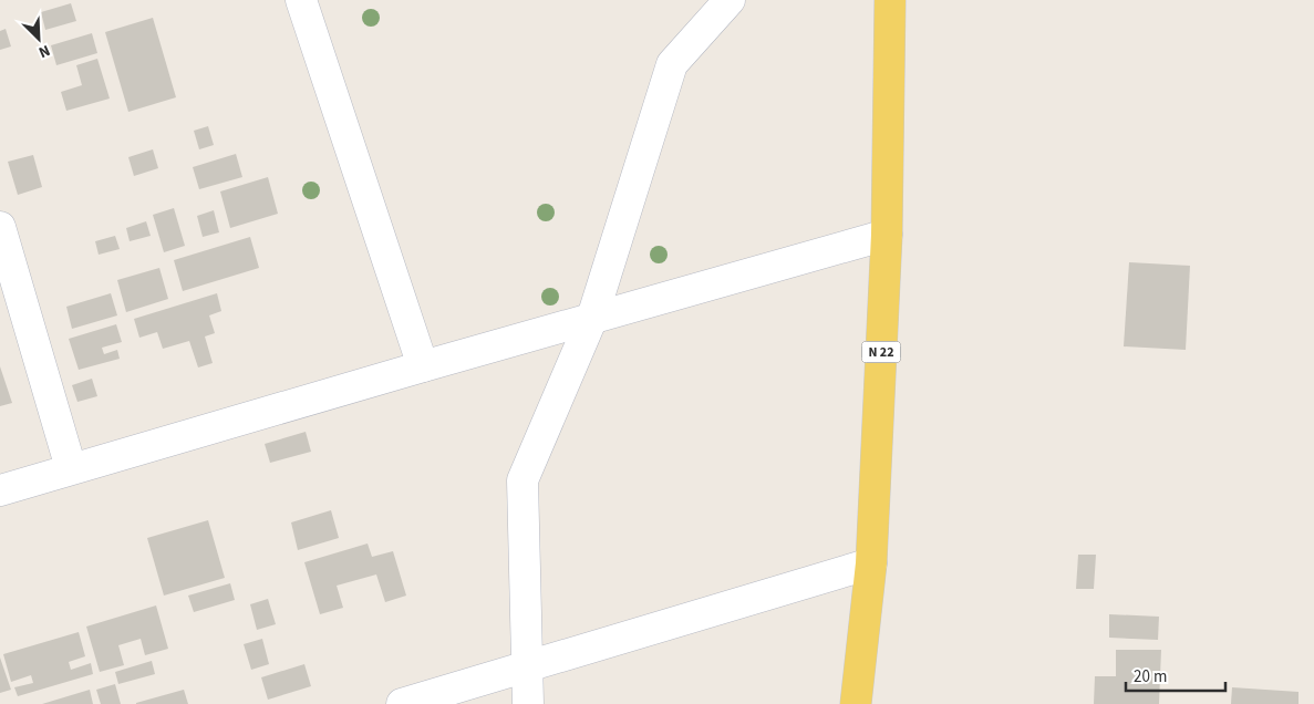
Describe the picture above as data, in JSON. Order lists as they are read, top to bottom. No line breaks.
{"streets":{"main road":["N 22"]},"scale_bar":"20 m","north":"bottom right"}
